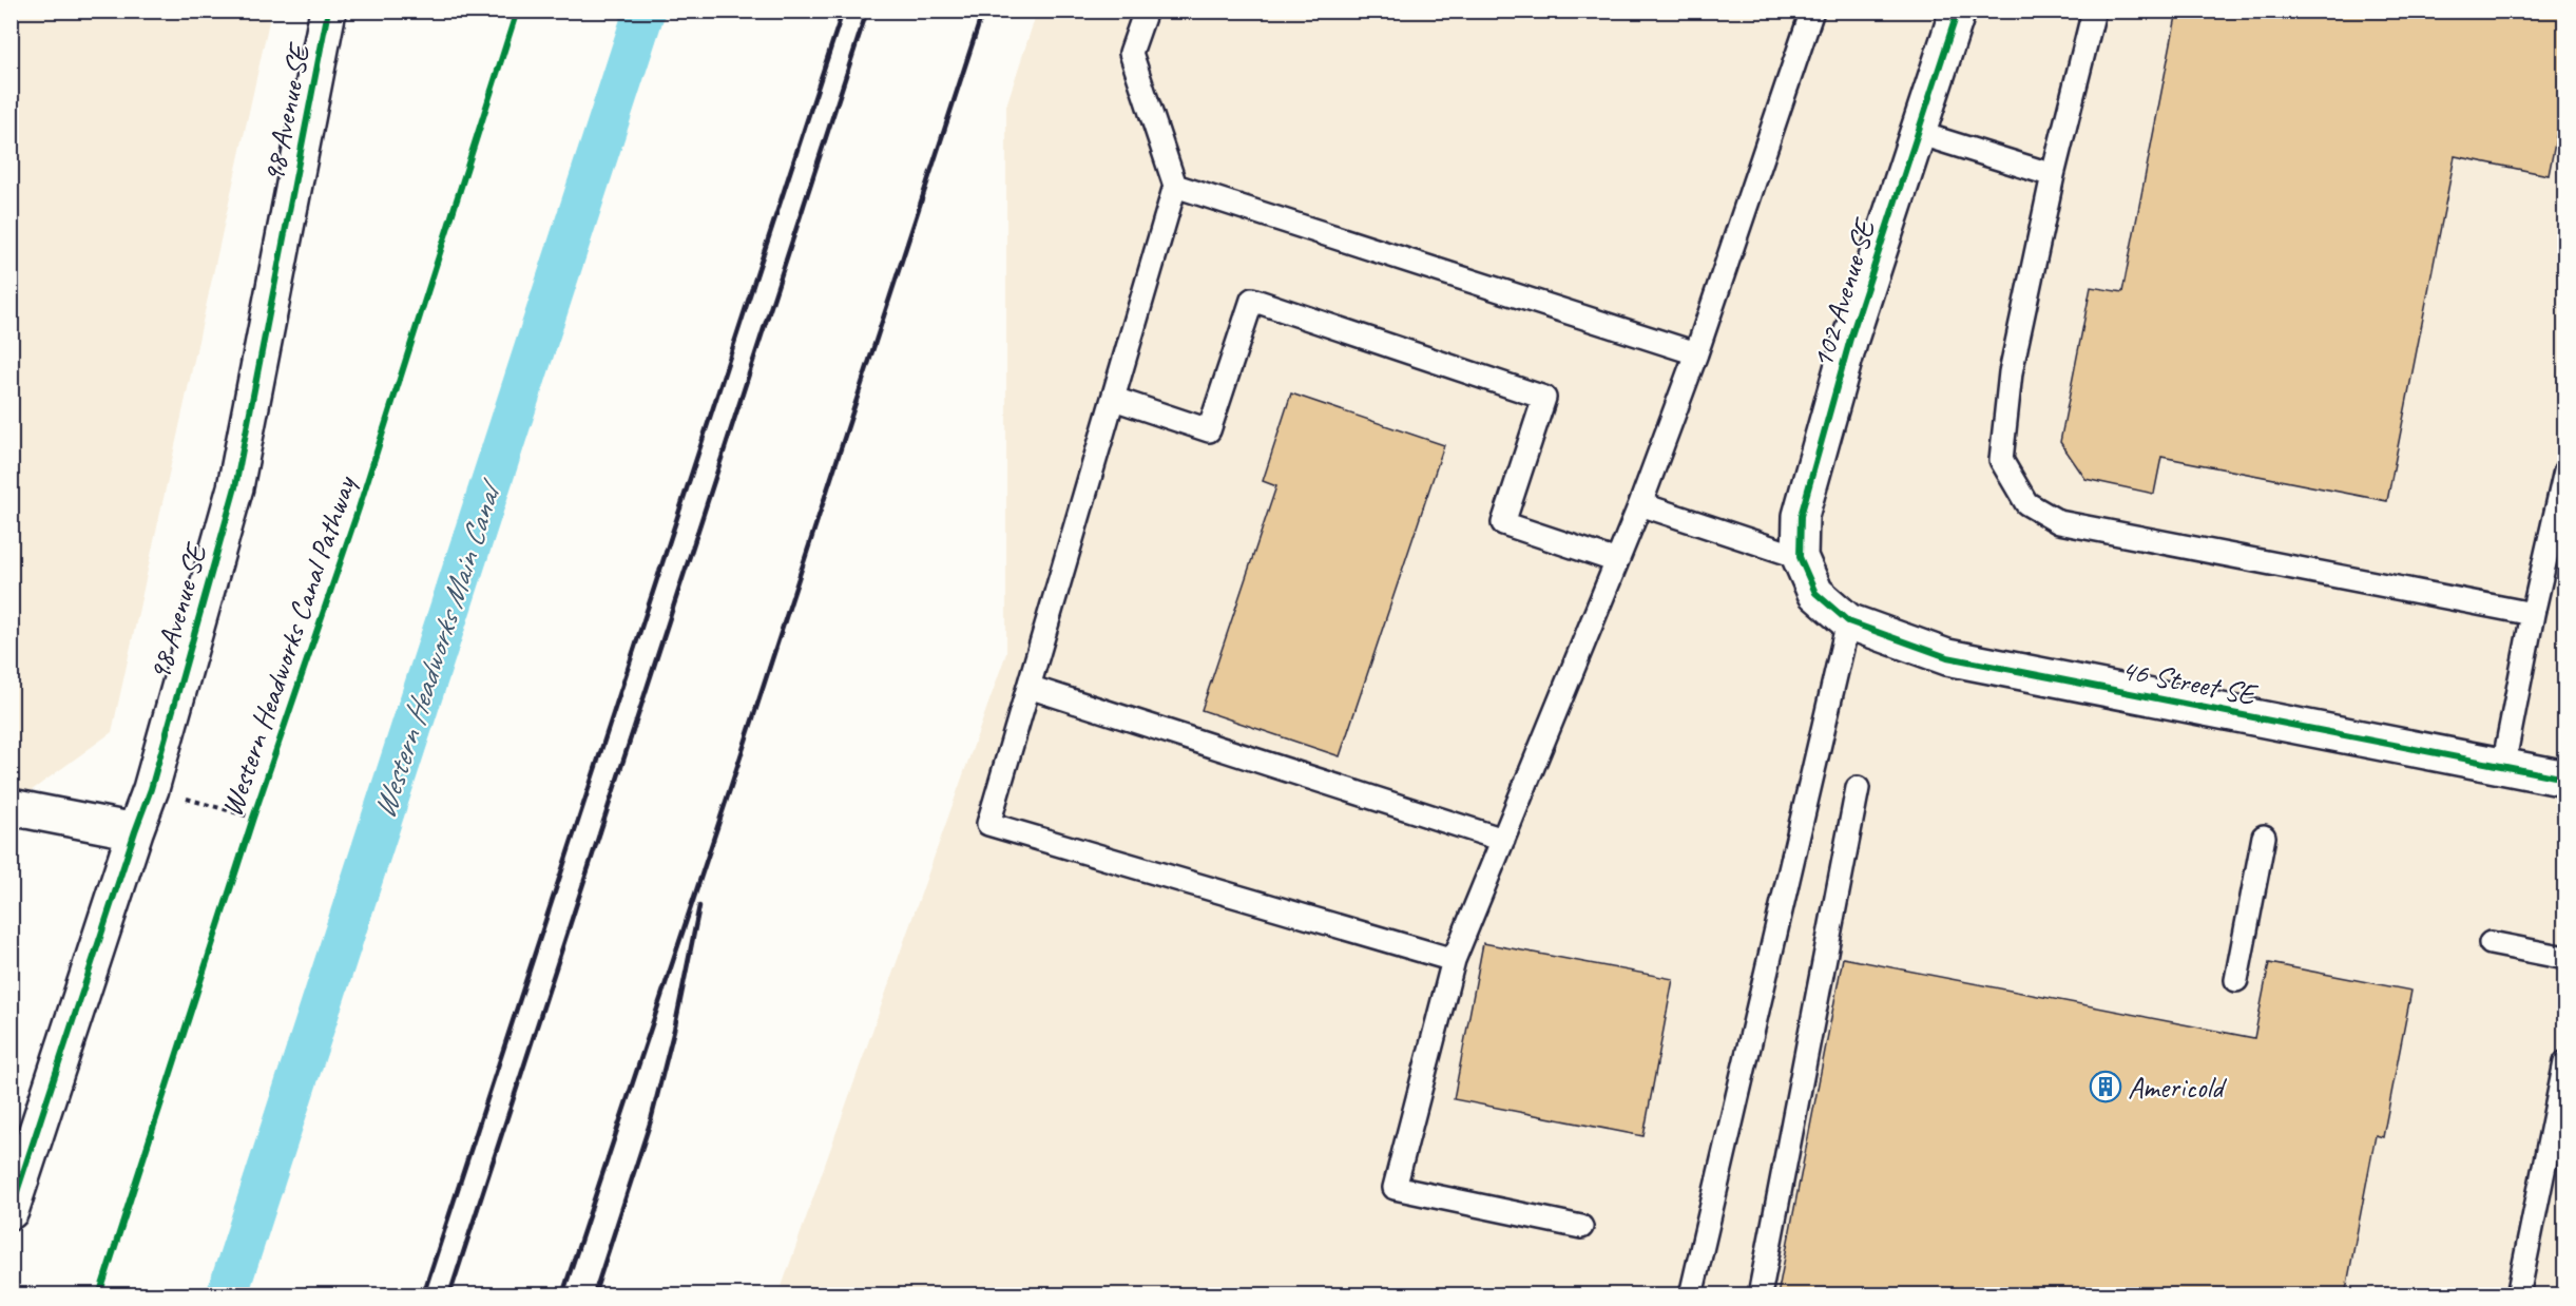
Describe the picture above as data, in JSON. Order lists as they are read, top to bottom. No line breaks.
{"streets":{"street":["98 Avenue SE","102 Avenue SE","46 Street SE"],"cycle path":["Western Headworks Canal Pathway"]},"crossings":[["102 Avenue SE","46 Street SE"]],"water":["Western Headworks Main Canal"],"places":{"building":["Americold"]}}
